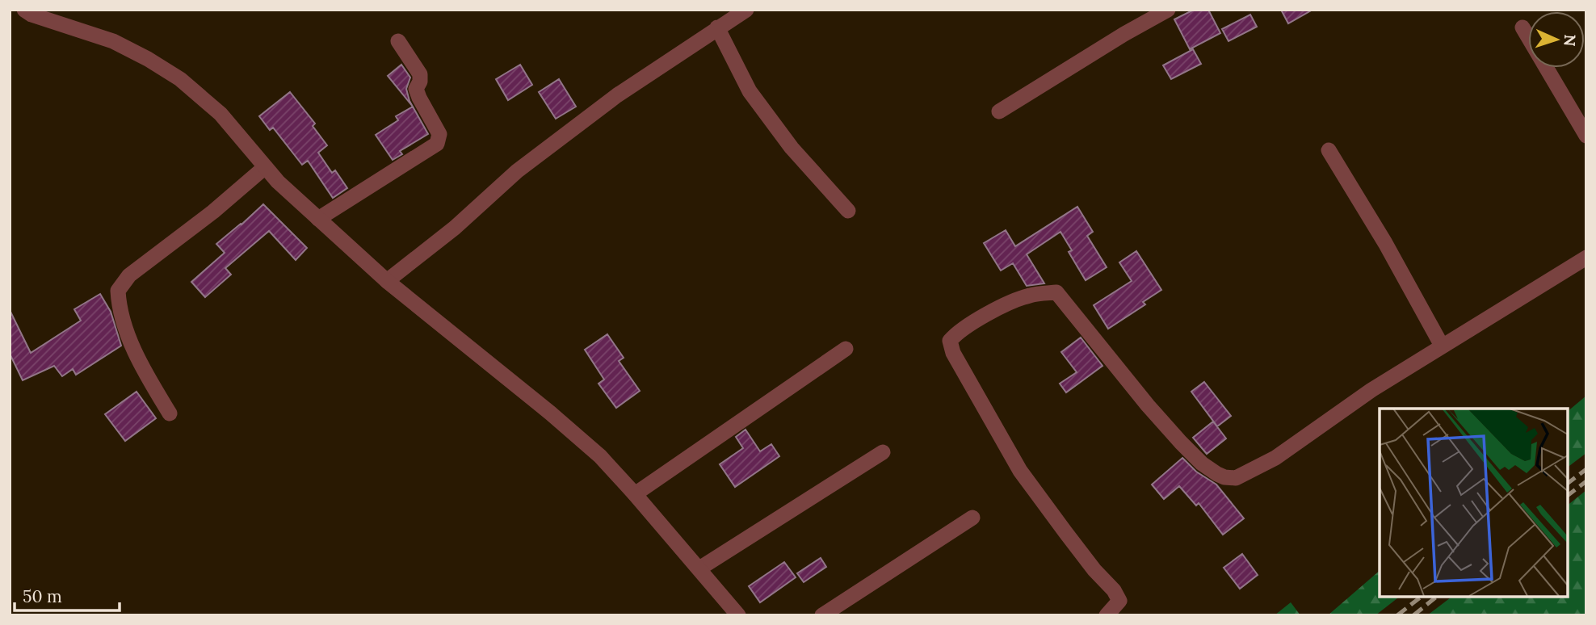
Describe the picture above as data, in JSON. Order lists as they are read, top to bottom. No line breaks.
{"scale_bar":"50 m","north":"right"}
